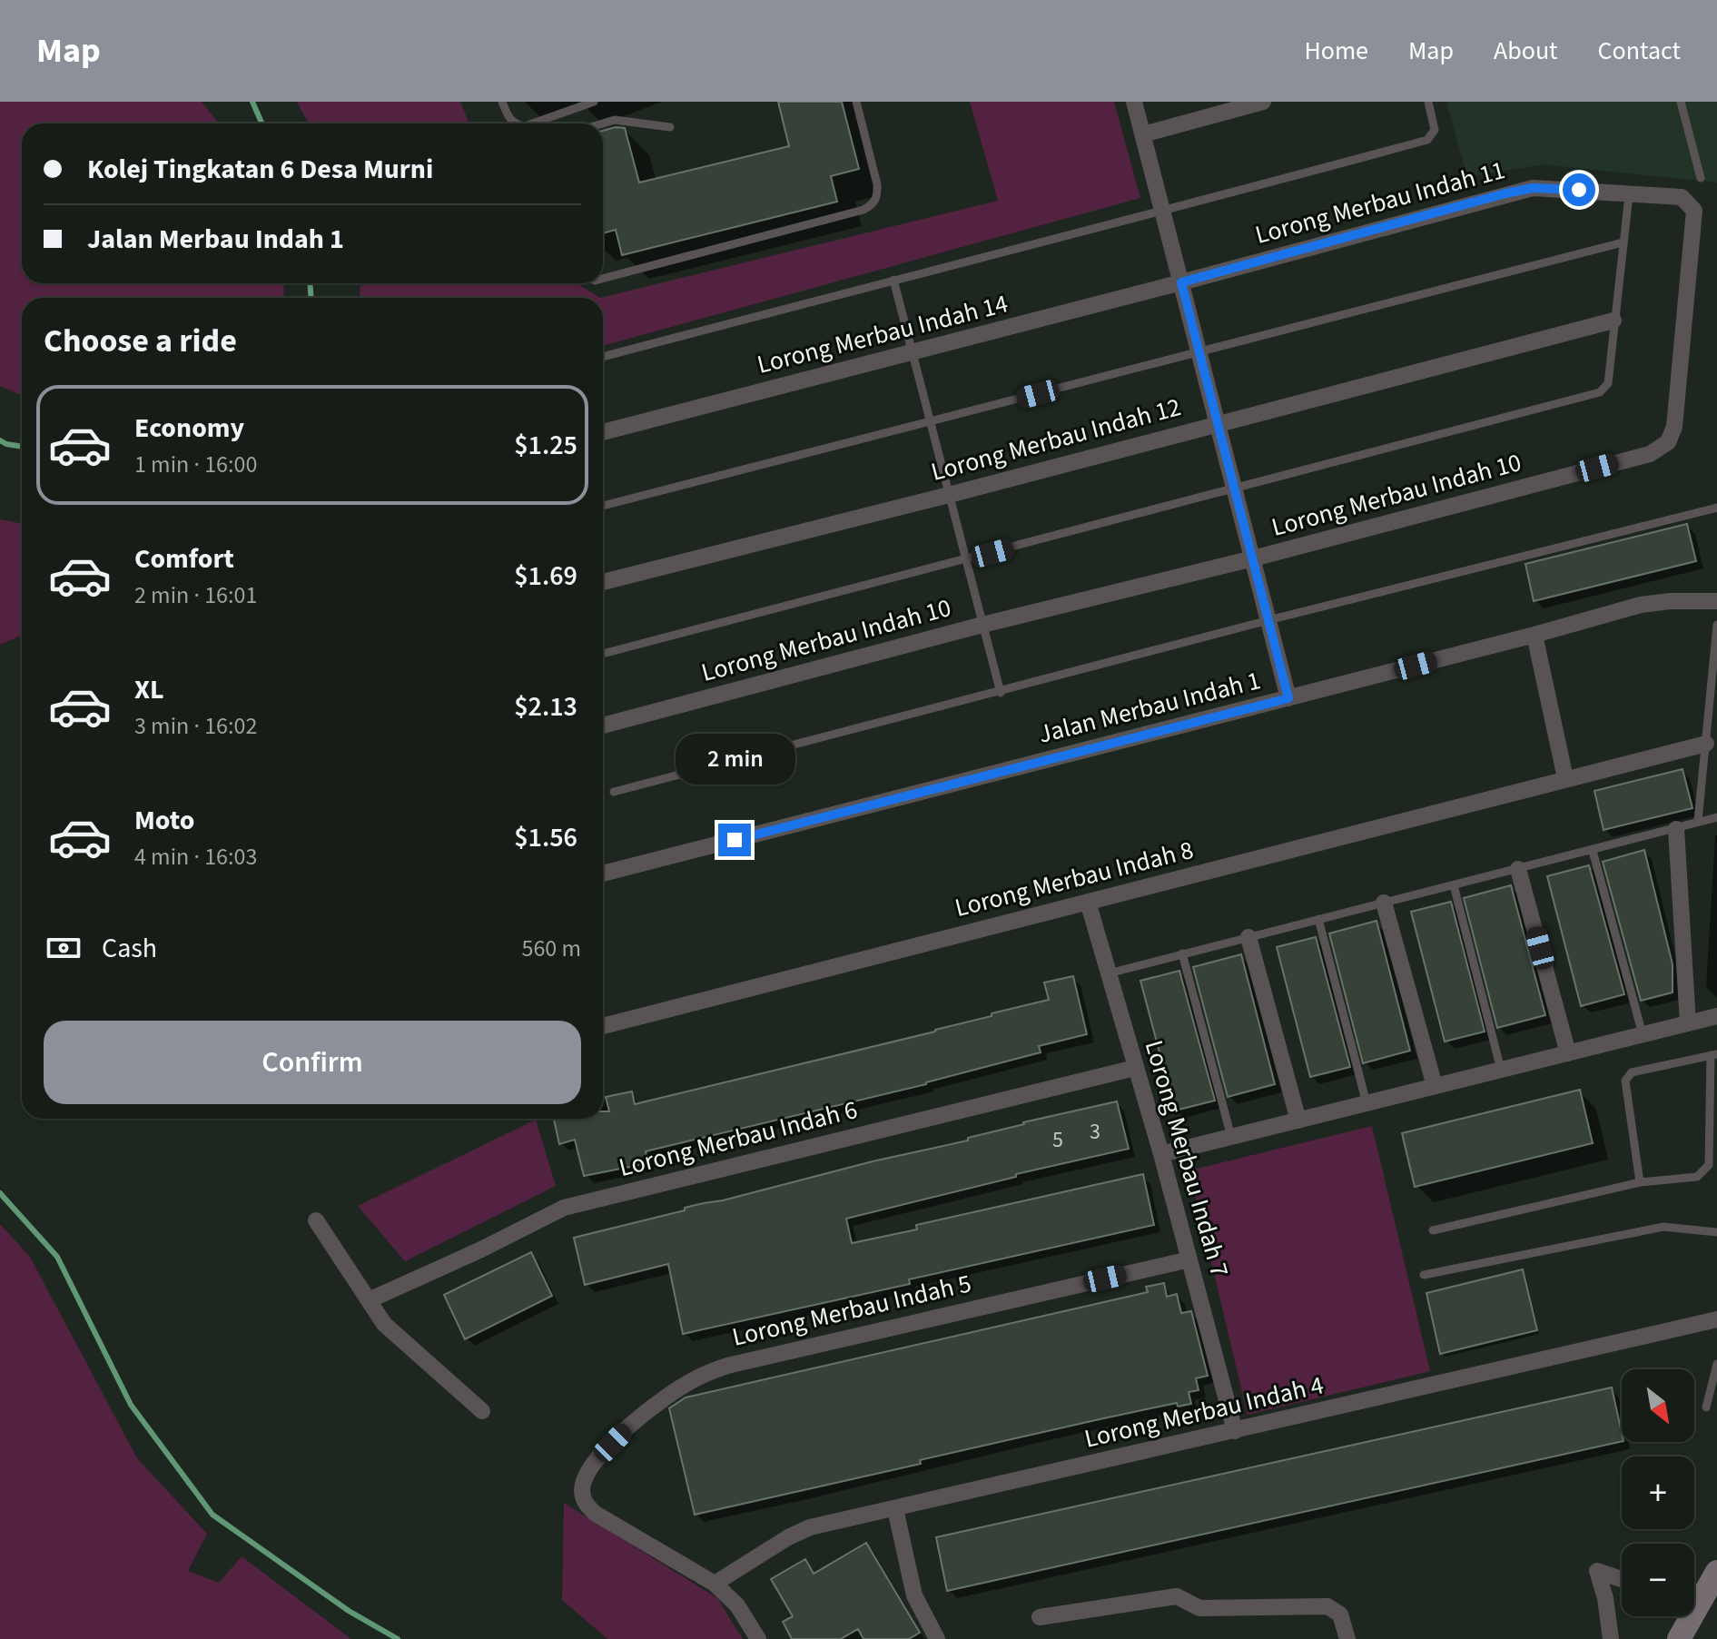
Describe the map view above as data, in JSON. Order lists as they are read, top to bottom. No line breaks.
{"streets":{"street":["Lorong Merbau Indah 11","Lorong Merbau Indah 14","Lorong Merbau Indah 12","Lorong Merbau Indah 10","Jalan Merbau Indah 1","Lorong Merbau Indah 8","Lorong Merbau Indah 6","Lorong Merbau Indah 7","Lorong Merbau Indah 5","Lorong Merbau Indah 4"]},"crossings":[["Lorong Merbau Indah 11","Lorong Merbau Indah 14"],["Lorong Merbau Indah 11","Lorong Merbau Indah 10"],["Lorong Merbau Indah 8","Lorong Merbau Indah 7"],["Lorong Merbau Indah 6","Lorong Merbau Indah 7"],["Lorong Merbau Indah 7","Lorong Merbau Indah 5"],["Lorong Merbau Indah 7","Lorong Merbau Indah 4"],["Lorong Merbau Indah 5","Lorong Merbau Indah 4"]],"house_numbers":["3","5"],"north":"bottom right","page":{"header":"Map","nav":["Home","Map","About","Contact"],"banner":["Kolej Tingkatan 6 Desa Murni","Jalan Merbau Indah 1"],"heading":"Choose a ride","list":[{"name":"Economy","note":"1 min · 16:00","value":"$1.25"},{"name":"Comfort","note":"2 min · 16:01","value":"$1.69"},{"name":"XL","note":"3 min · 16:02","value":"$2.13"},{"name":"Moto","note":"4 min · 16:03","value":"$1.56"}],"bubble":"2 min","pay":["Cash","560 m"],"buttons":"Confirm","map_buttons":["+","−"]}}
